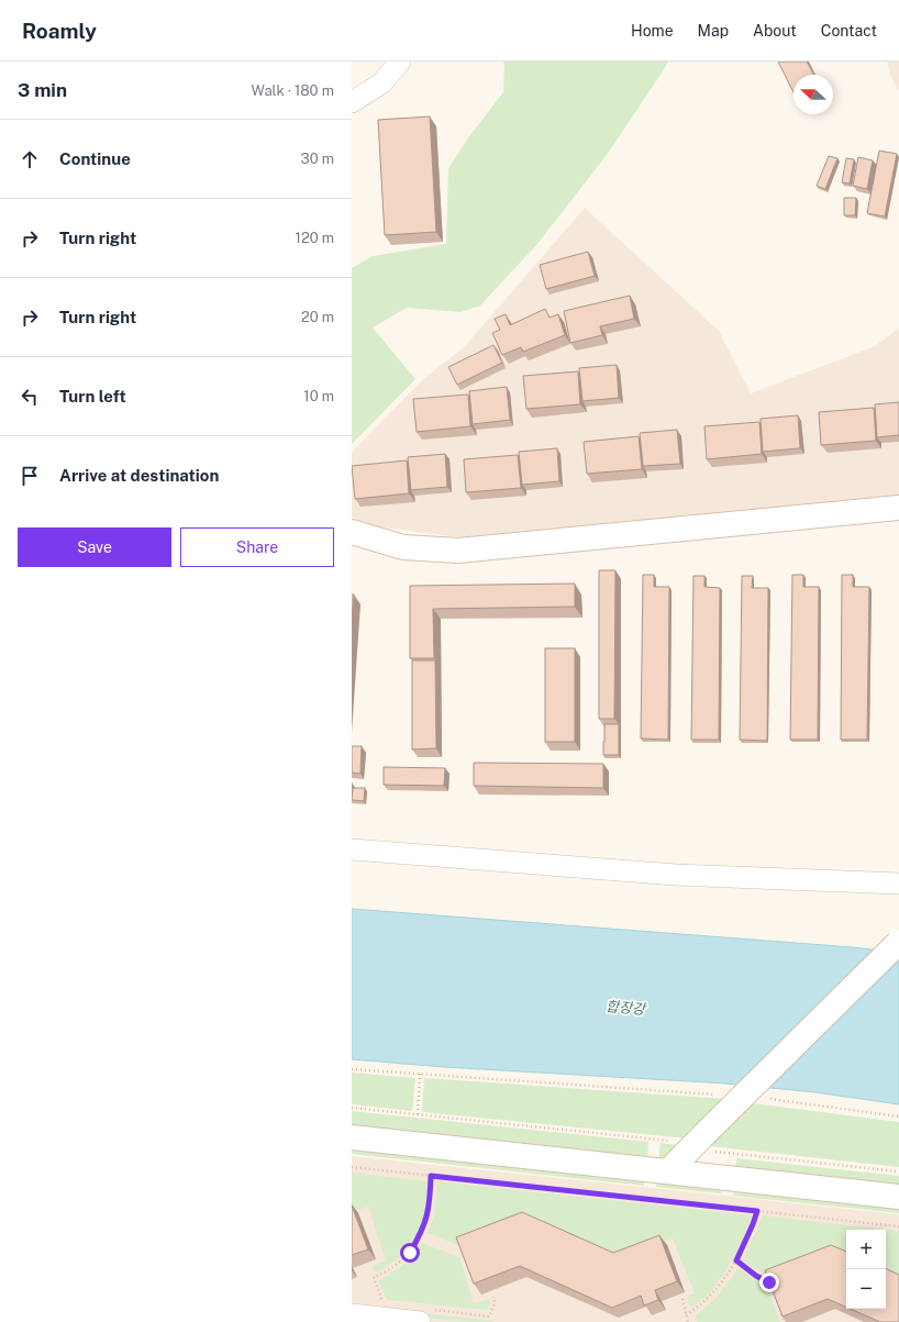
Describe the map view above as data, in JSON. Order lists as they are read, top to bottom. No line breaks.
{"water":["합장강"],"north":"left","page":{"header":"Roamly","nav":["Home","Map","About","Contact"],"heading":["3 min","Walk · 180 m"],"list":[["Continue","30 m"],["Turn right","120 m"],["Turn right","20 m"],["Turn left","10 m"],"Arrive at destination"],"buttons":["Save","Share"],"map_buttons":["+","−"]}}
